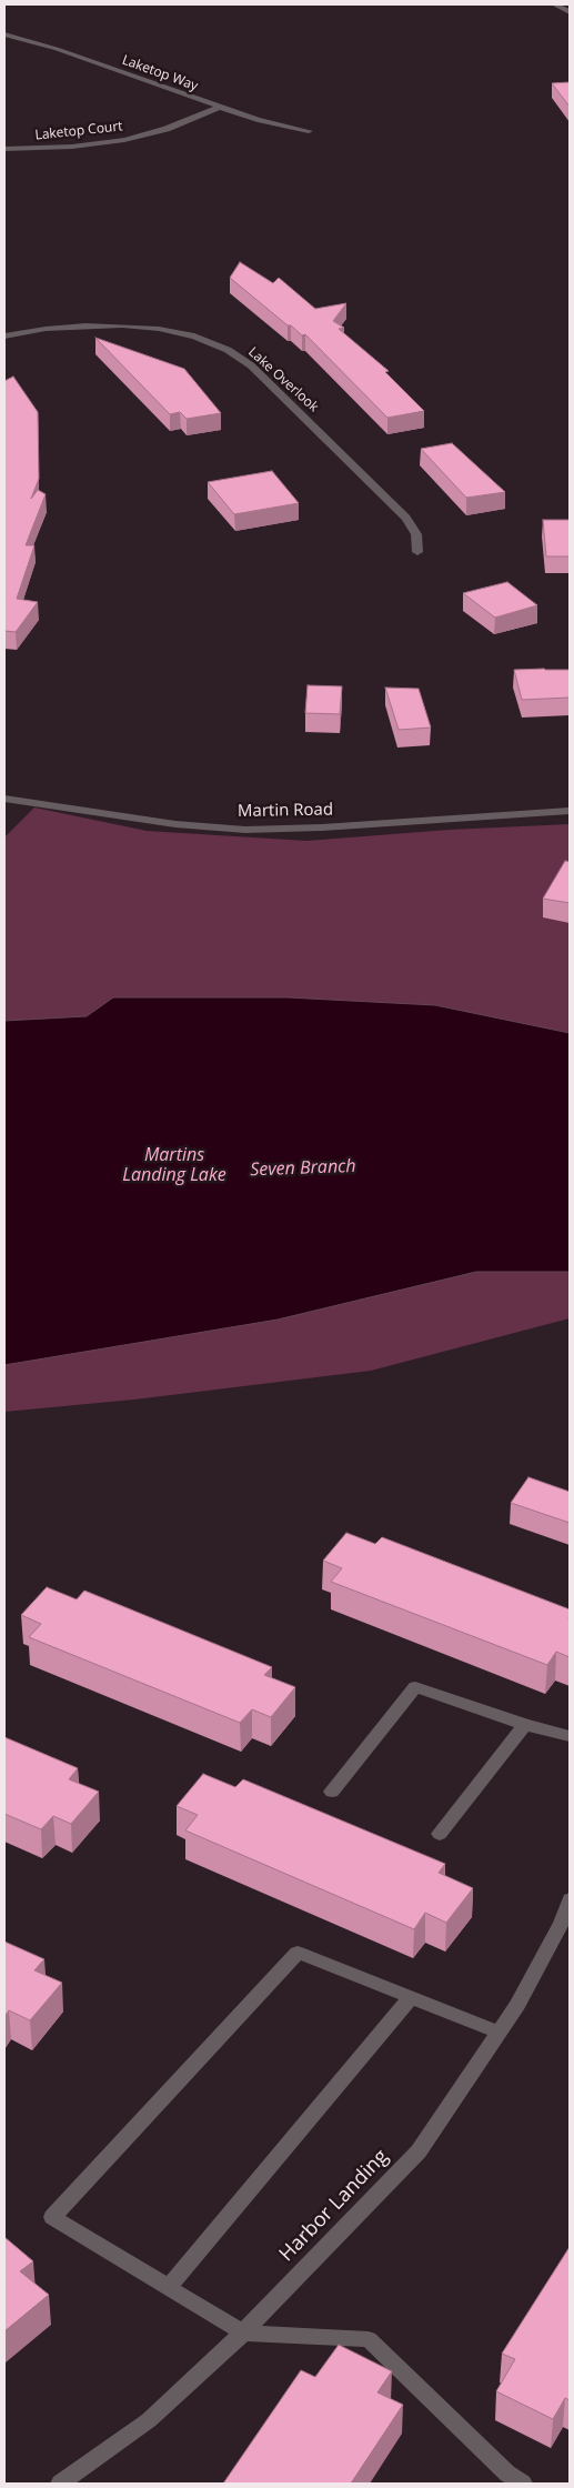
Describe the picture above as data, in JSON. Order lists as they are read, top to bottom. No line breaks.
{"streets":{"street":["Laketop Way","Laketop Court","Lake Overlook","Martin Road","Harbor Landing"]},"crossings":[["Laketop Way","Laketop Court"]],"water":["Martins Landing Lake","Seven Branch"]}
